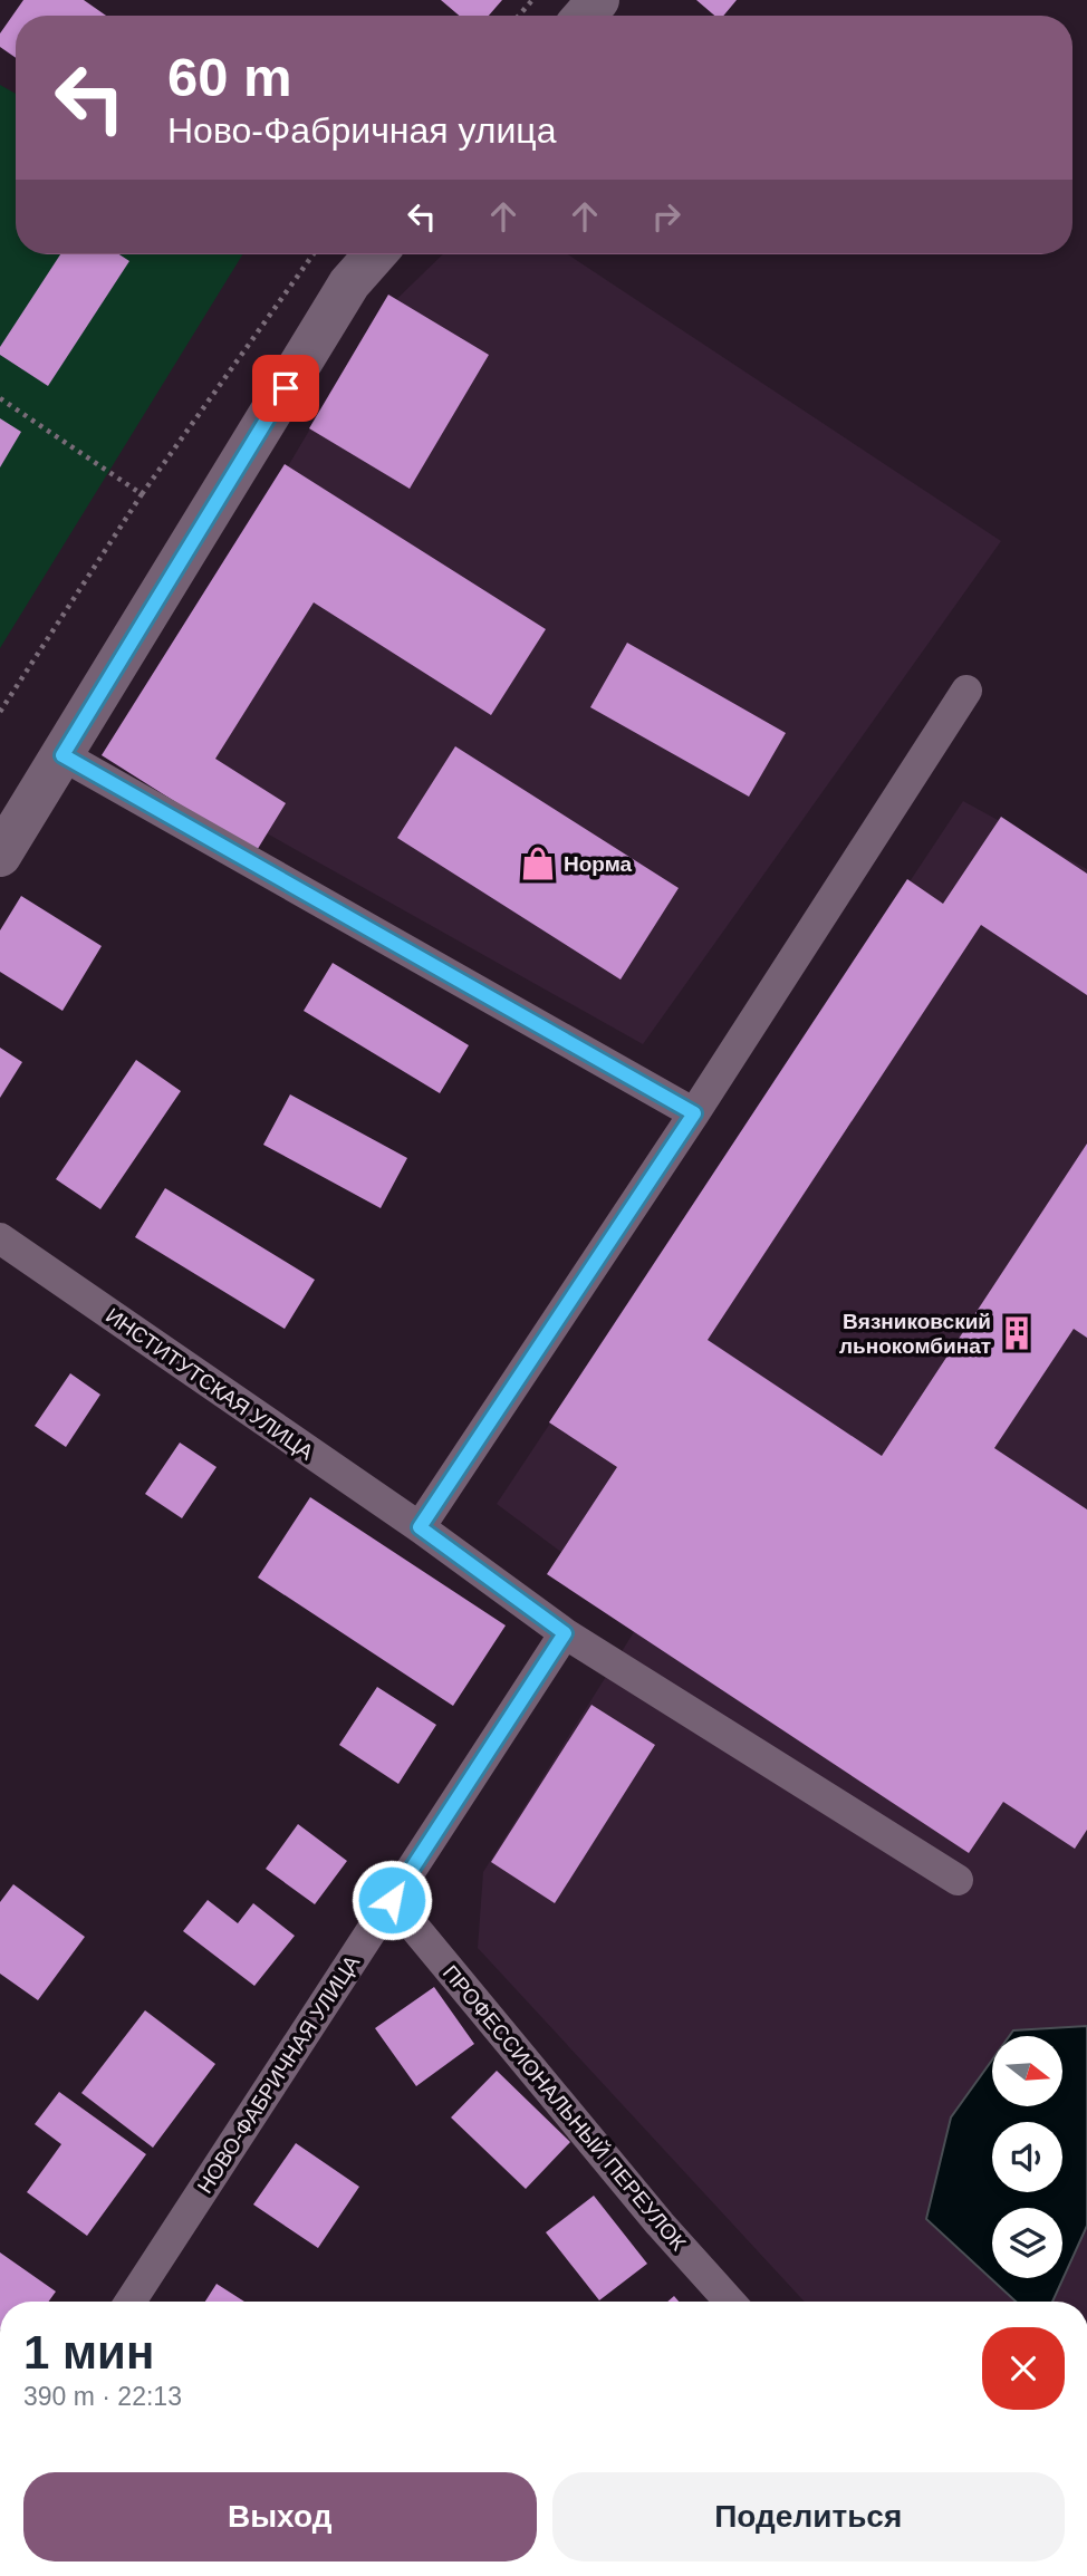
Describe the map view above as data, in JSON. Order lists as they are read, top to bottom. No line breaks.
{"streets":{"street":["ИНСТИТУТСКАЯ УЛИЦА","НОВО-ФАБРИЧНАЯ УЛИЦА","ПРОФЕССИОНАЛЬНЫЙ ПЕРЕУЛОК"]},"crossings":[["НОВО-ФАБРИЧНАЯ УЛИЦА","ПРОФЕССИОНАЛЬНЫЙ ПЕРЕУЛОК"]],"places":{"shop":["Норма"],"building":["Вязниковский льнокомбинат"]},"north":"right","page":{"turn":["60 m","Ново-Фабричная улица"],"heading":["1 мин","390 m · 22:13"],"buttons":["Выход","Поделиться"]}}
